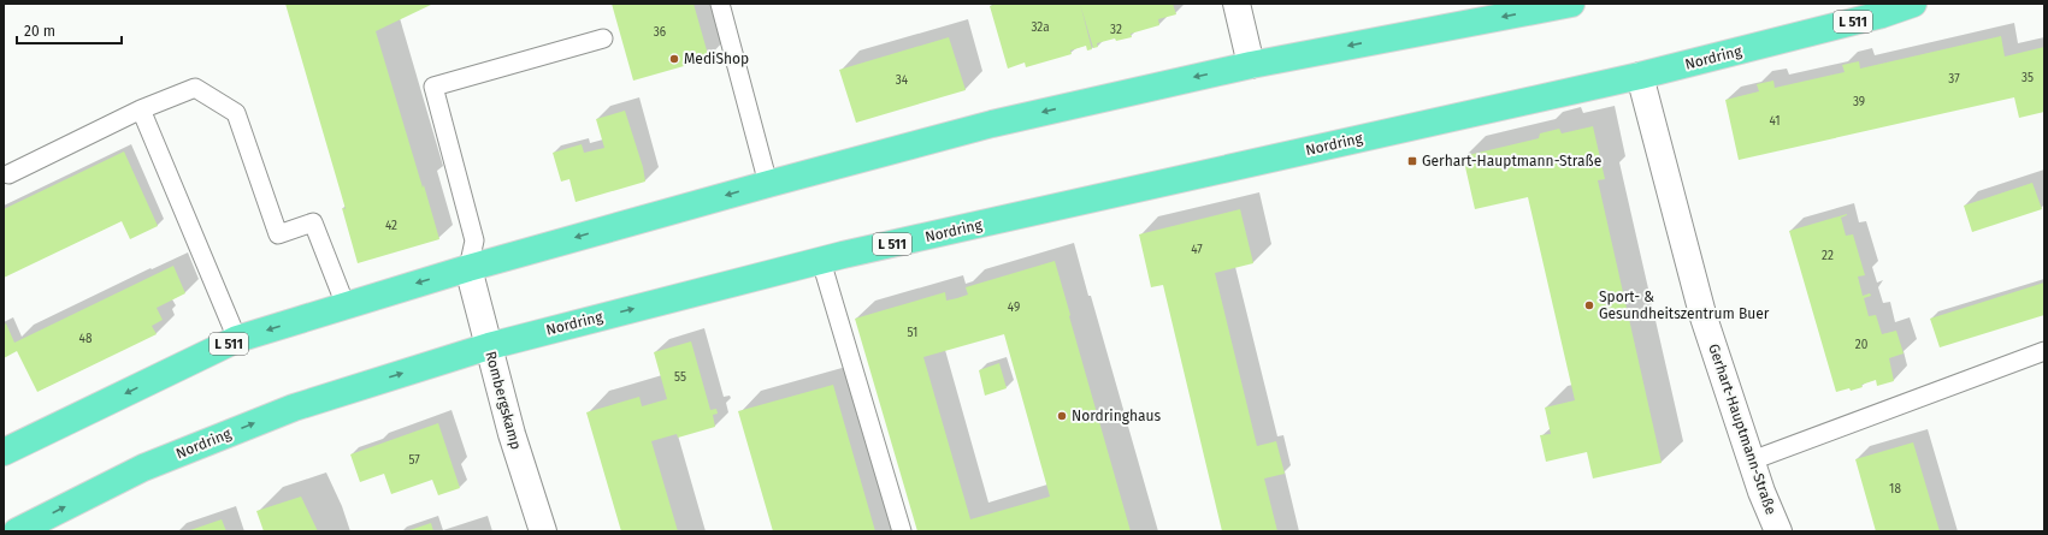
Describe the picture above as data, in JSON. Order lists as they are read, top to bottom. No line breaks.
{"streets":{"main road":["L 511","Nordring"],"street":["Rombergskamp","Gerhart-Hauptmann-Straße"]},"crossings":[["L 511","Rombergskamp"],["Nordring","Rombergskamp"],["Nordring","Gerhart-Hauptmann-Straße"]],"places":{"other":["MediShop","Sport- & Gesundheitszentrum Buer","Nordringhaus"],"transit":["Gerhart-Hauptmann-Straße"]},"house_numbers":["32a","32","36","35","37","34","39","41","42","47","22","49","51","48","20","55","57","18"],"scale_bar":"20 m"}
